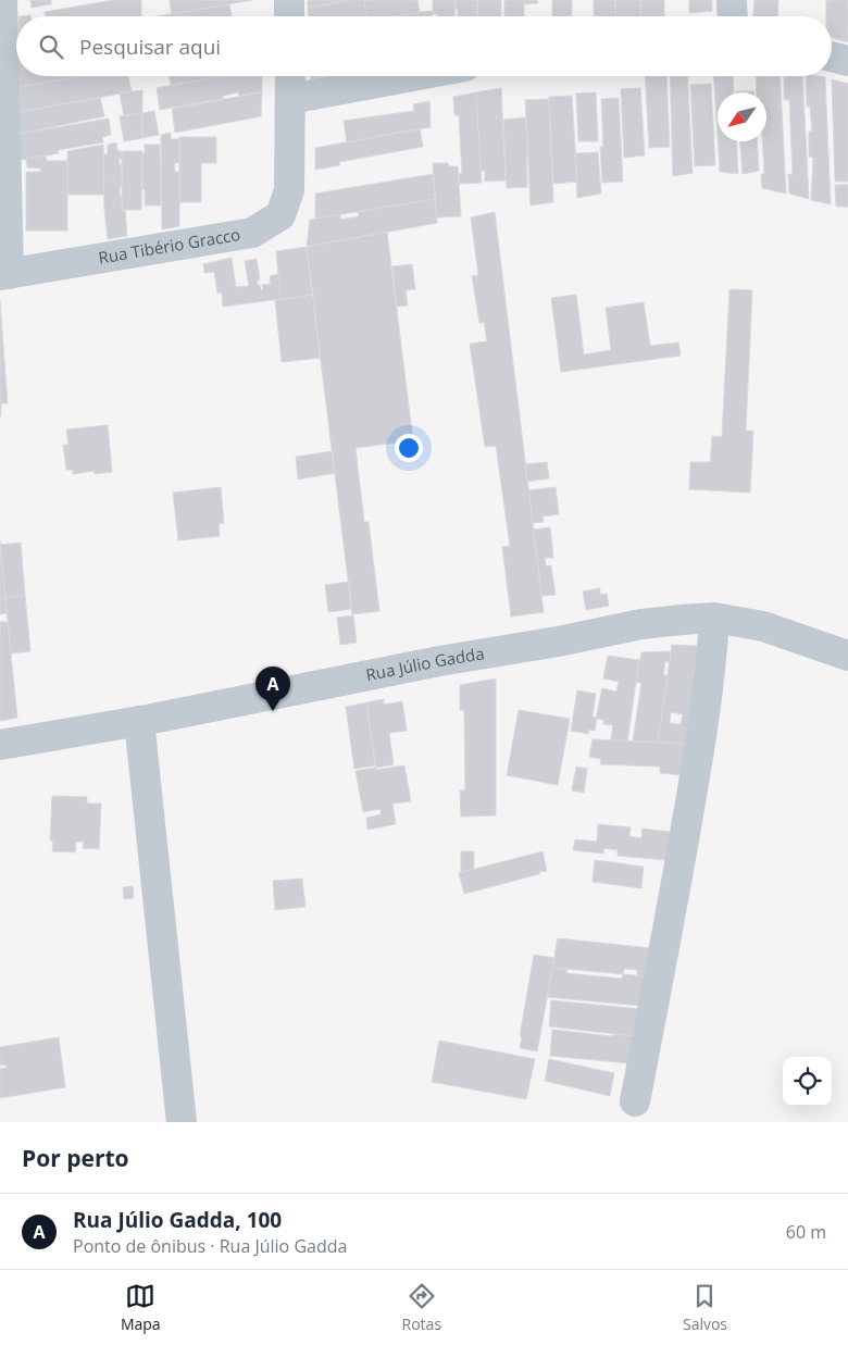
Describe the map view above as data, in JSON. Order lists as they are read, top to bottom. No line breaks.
{"streets":{"street":["Rua Tibério Gracco","Rua Júlio Gadda"]},"north":"bottom left","page":{"search":"Pesquisar aqui","pins":"A","heading":"Por perto","list":[{"mark":"A","name":"Rua Júlio Gadda, 100","note":"Ponto de ônibus · Rua Júlio Gadda","value":"60 m"}],"nav":["Mapa","Rotas","Salvos"]}}
